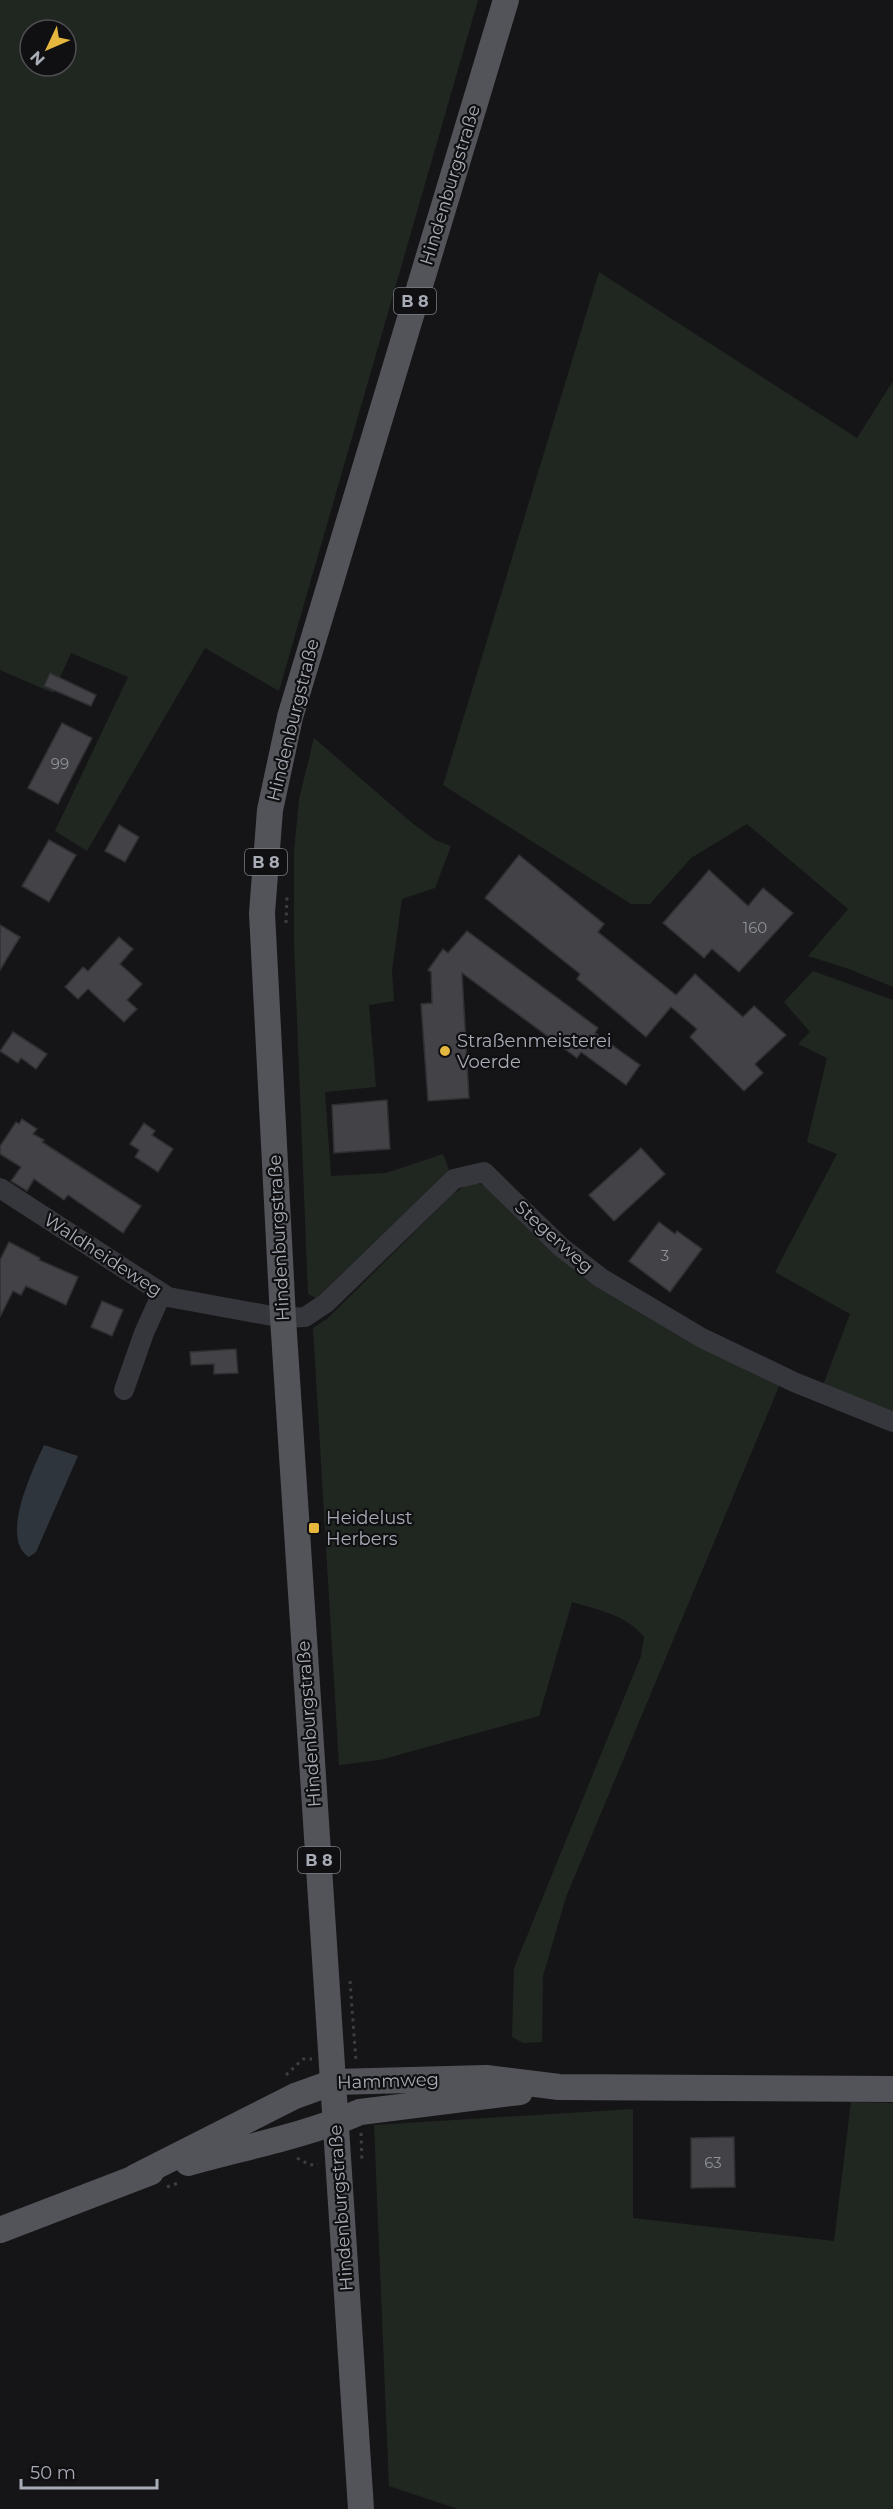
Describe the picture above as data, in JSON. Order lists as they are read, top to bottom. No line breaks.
{"streets":{"main road":["Hindenburgstraße","B 8","Hammweg"],"street":["Stegerweg","Waldheideweg"]},"crossings":[["Hindenburgstraße","Stegerweg"],["Hindenburgstraße","Waldheideweg"],["Hindenburgstraße","Hammweg"],["Stegerweg","Waldheideweg"]],"places":{"other":["Straßenmeisterei Voerde"],"transit":["Heidelust Herbers"]},"house_numbers":["99","160","3","63"],"scale_bar":"50 m","north":"bottom left"}
